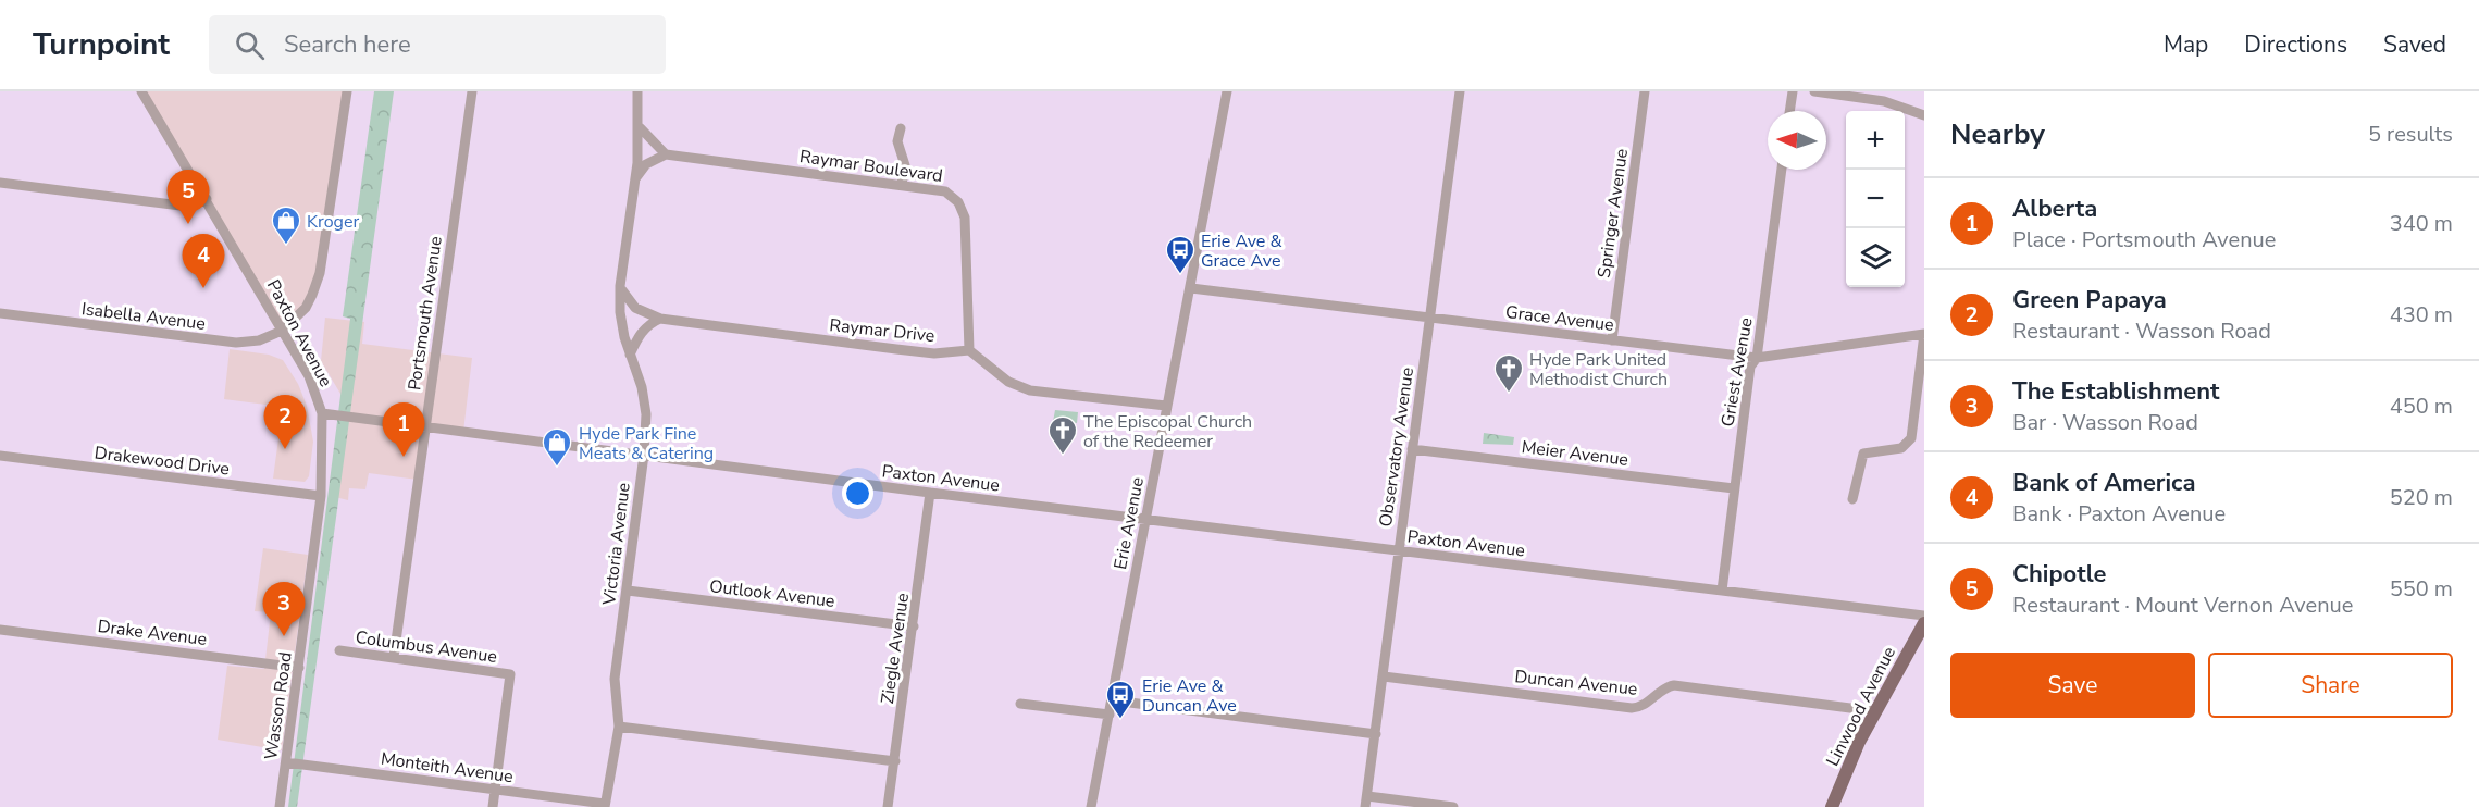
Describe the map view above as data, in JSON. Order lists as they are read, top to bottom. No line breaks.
{"streets":{"main road":["Linwood Avenue"],"street":["Raymar Boulevard","Springer Avenue","Portsmouth Avenue","Isabella Avenue","Grace Avenue","Raymar Drive","Paxton Avenue","Griest Avenue","Observatory Avenue","Meier Avenue","Drakewood Drive","Erie Avenue","Victoria Avenue","Outlook Avenue","Drake Avenue","Columbus Avenue","Ziegle Avenue","Duncan Avenue","Wasson Road","Monteith Avenue"]},"crossings":[["Raymar Boulevard","Raymar Drive"],["Springer Avenue","Grace Avenue"],["Portsmouth Avenue","Paxton Avenue"],["Portsmouth Avenue","Columbus Avenue"],["Isabella Avenue","Paxton Avenue"],["Grace Avenue","Griest Avenue"],["Grace Avenue","Observatory Avenue"],["Grace Avenue","Erie Avenue"],["Raymar Drive","Victoria Avenue"],["Paxton Avenue","Griest Avenue"],["Paxton Avenue","Observatory Avenue"],["Paxton Avenue","Erie Avenue"],["Paxton Avenue","Victoria Avenue"],["Paxton Avenue","Ziegle Avenue"],["Paxton Avenue","Wasson Road"],["Griest Avenue","Meier Avenue"],["Observatory Avenue","Meier Avenue"],["Observatory Avenue","Duncan Avenue"],["Drakewood Drive","Wasson Road"],["Victoria Avenue","Outlook Avenue"],["Victoria Avenue","Monteith Avenue"],["Outlook Avenue","Ziegle Avenue"],["Drake Avenue","Wasson Road"],["Columbus Avenue","Monteith Avenue"],["Duncan Avenue","Linwood Avenue"],["Wasson Road","Monteith Avenue"]],"places":{"shop":["Kroger","Hyde Park Fine Meats & Catering"],"bus stop":["Erie Ave & Grace Ave","Erie Ave & Duncan Ave"],"church":["Hyde Park United Methodist Church","The Episcopal Church of the Redeemer"]},"north":"left","page":{"header":"Turnpoint","search":"Search here","nav":["Map","Directions","Saved"],"heading":["Nearby","5 results"],"map_buttons":["+","−"],"pins":["5","4","2","1","3"],"list":[{"mark":"1","name":"Alberta","note":"Place · Portsmouth Avenue","value":"340 m"},{"mark":"2","name":"Green Papaya","note":"Restaurant · Wasson Road","value":"430 m"},{"mark":"3","name":"The Establishment","note":"Bar · Wasson Road","value":"450 m"},{"mark":"4","name":"Bank of America","note":"Bank · Paxton Avenue","value":"520 m"},{"mark":"5","name":"Chipotle","note":"Restaurant · Mount Vernon Avenue","value":"550 m"}],"buttons":["Save","Share"]}}
